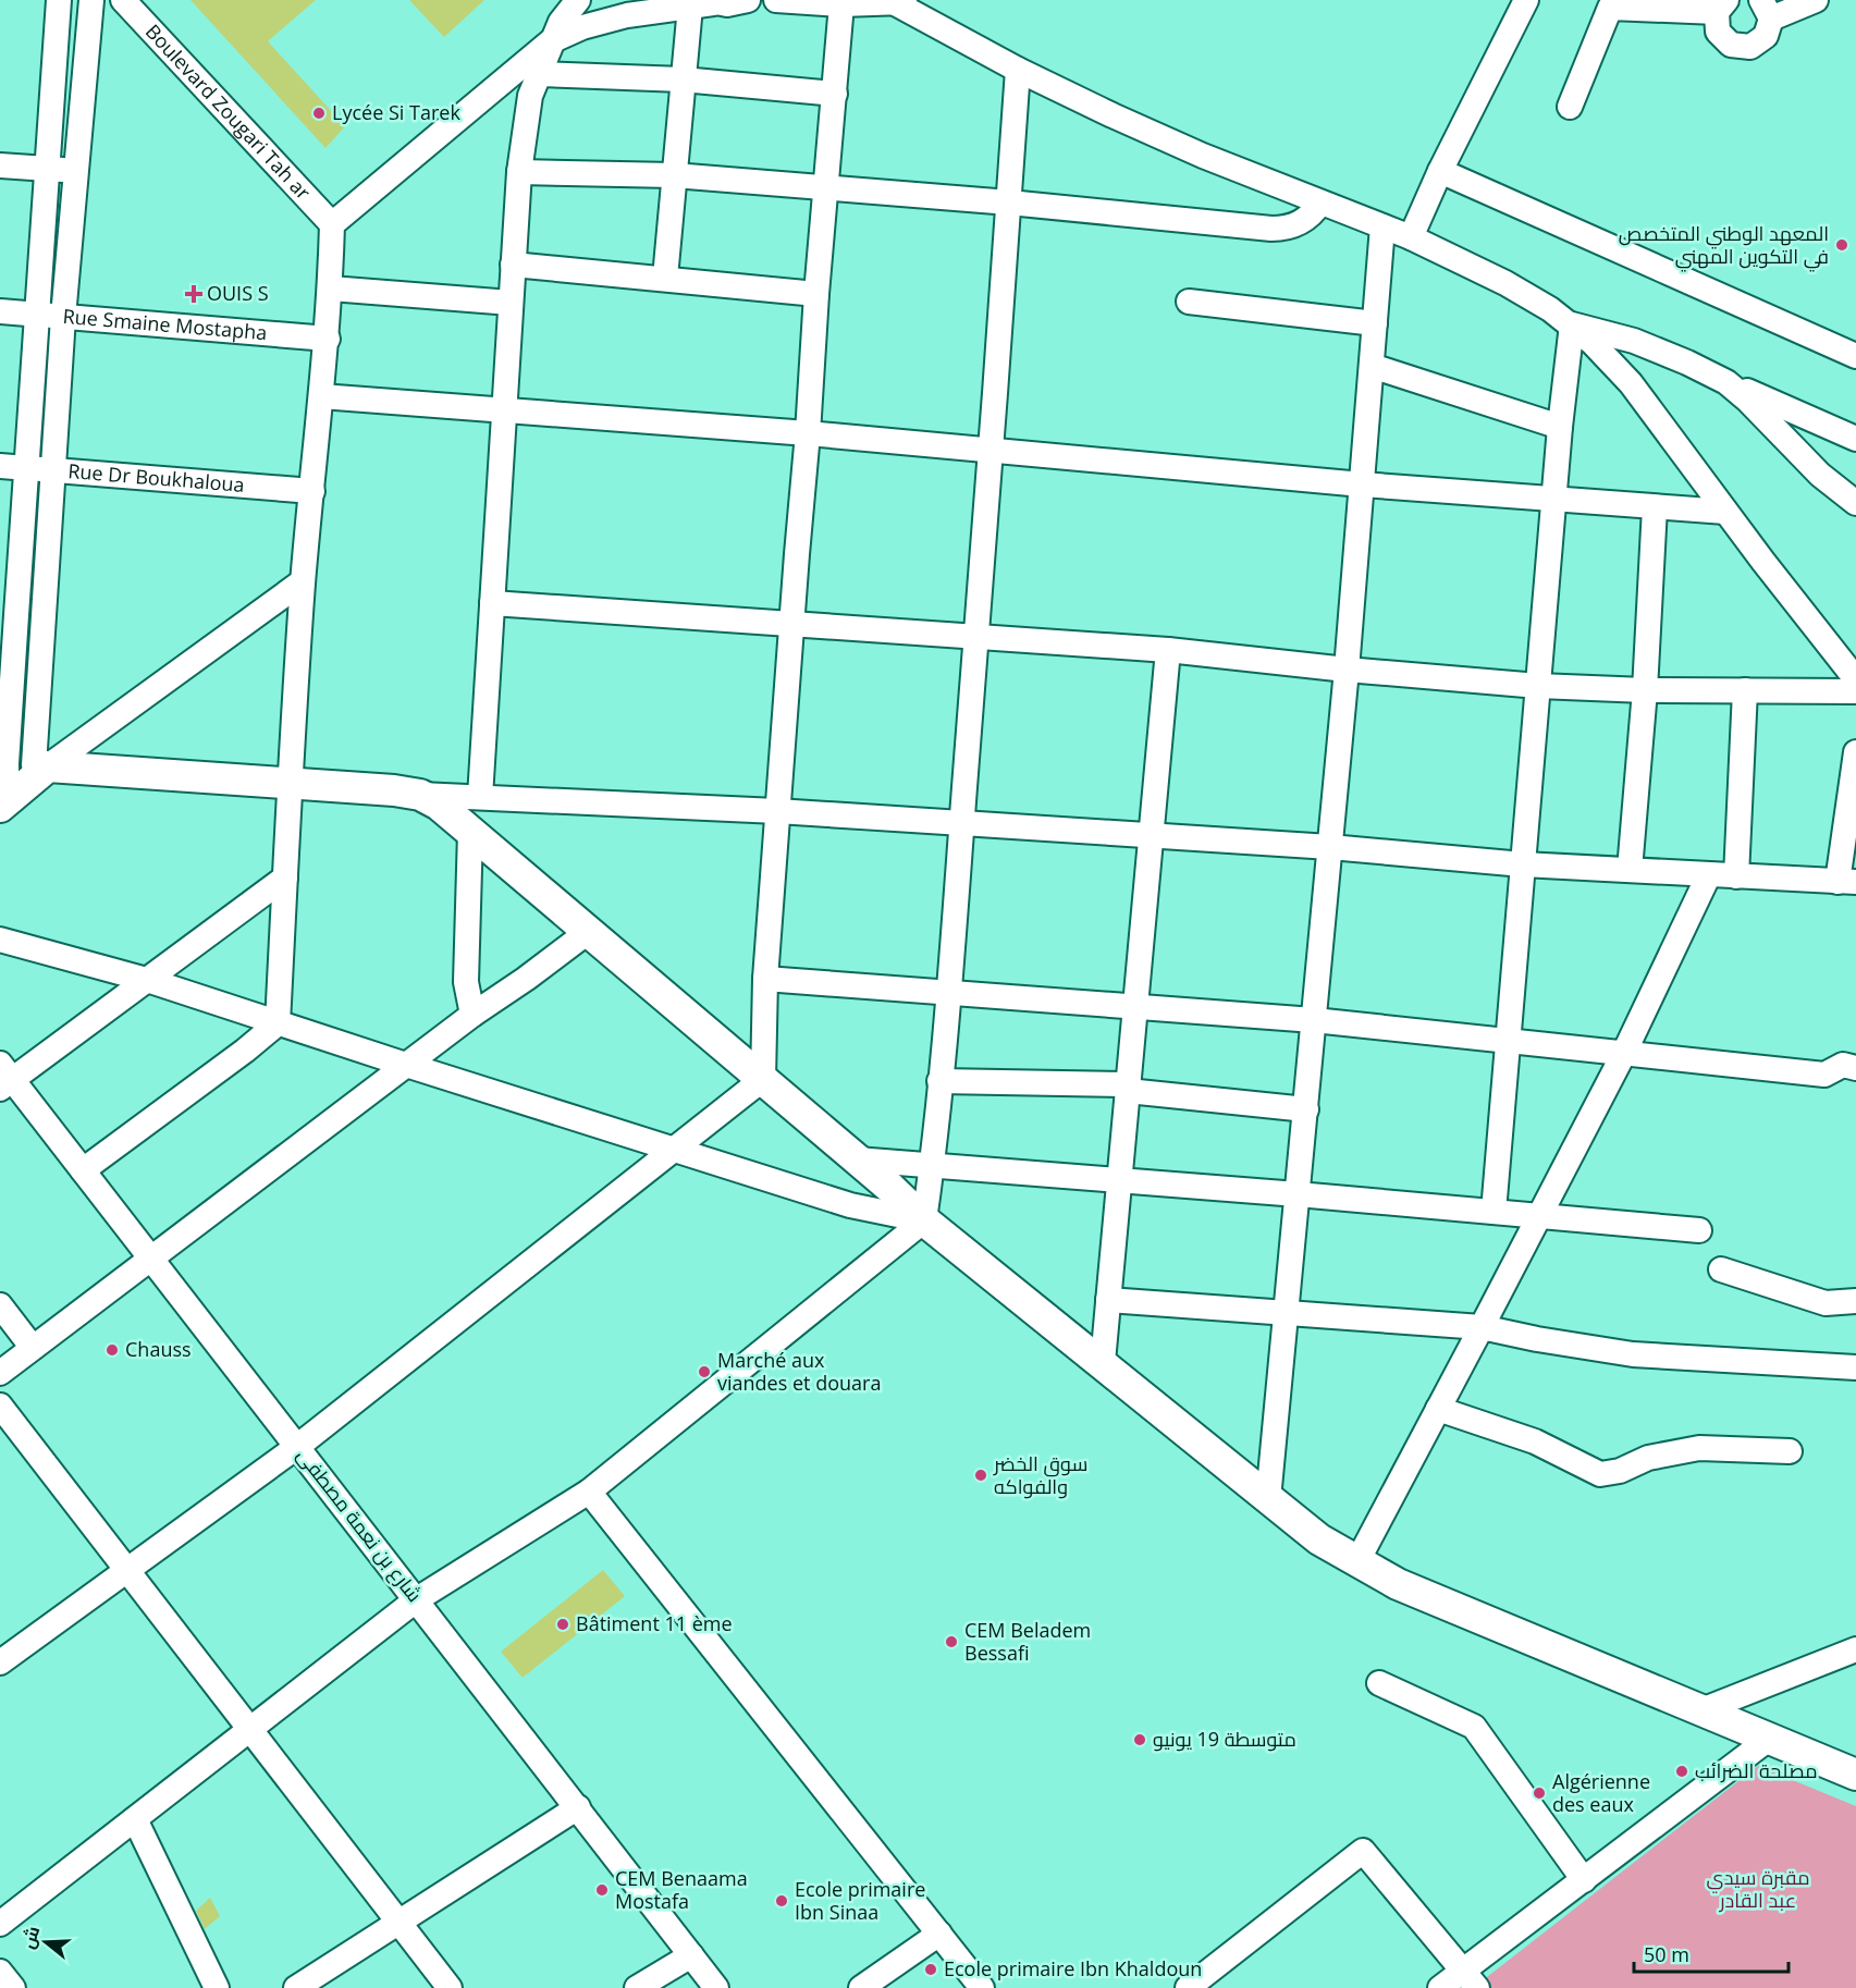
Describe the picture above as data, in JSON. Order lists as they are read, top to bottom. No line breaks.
{"streets":{"street":["Boulevard Zougari Tah ar","Rue Smaine Mostapha","Rue Dr Boukhaloua","شارع بن نعمة مصطفى"]},"parks":["مقبرة سيدي عبد القادر"],"places":{"other":["Lycée Si Tarek","المعهد الوطني المتخصص في التكوين المهني","Chauss","Marché aux viandes et douara","سوق الخضر والفواكه","Bâtiment 11 ème","CEM Beladem Bessafi","متوسطة 19 يونيو","مصلحة الضرائب","Algérienne des eaux","CEM Benaama Mostafa","Ecole primaire Ibn Sinaa","Ecole primaire Ibn Khaldoun"],"health":["OUIS S"]},"scale_bar":"50 m","north":"left"}
